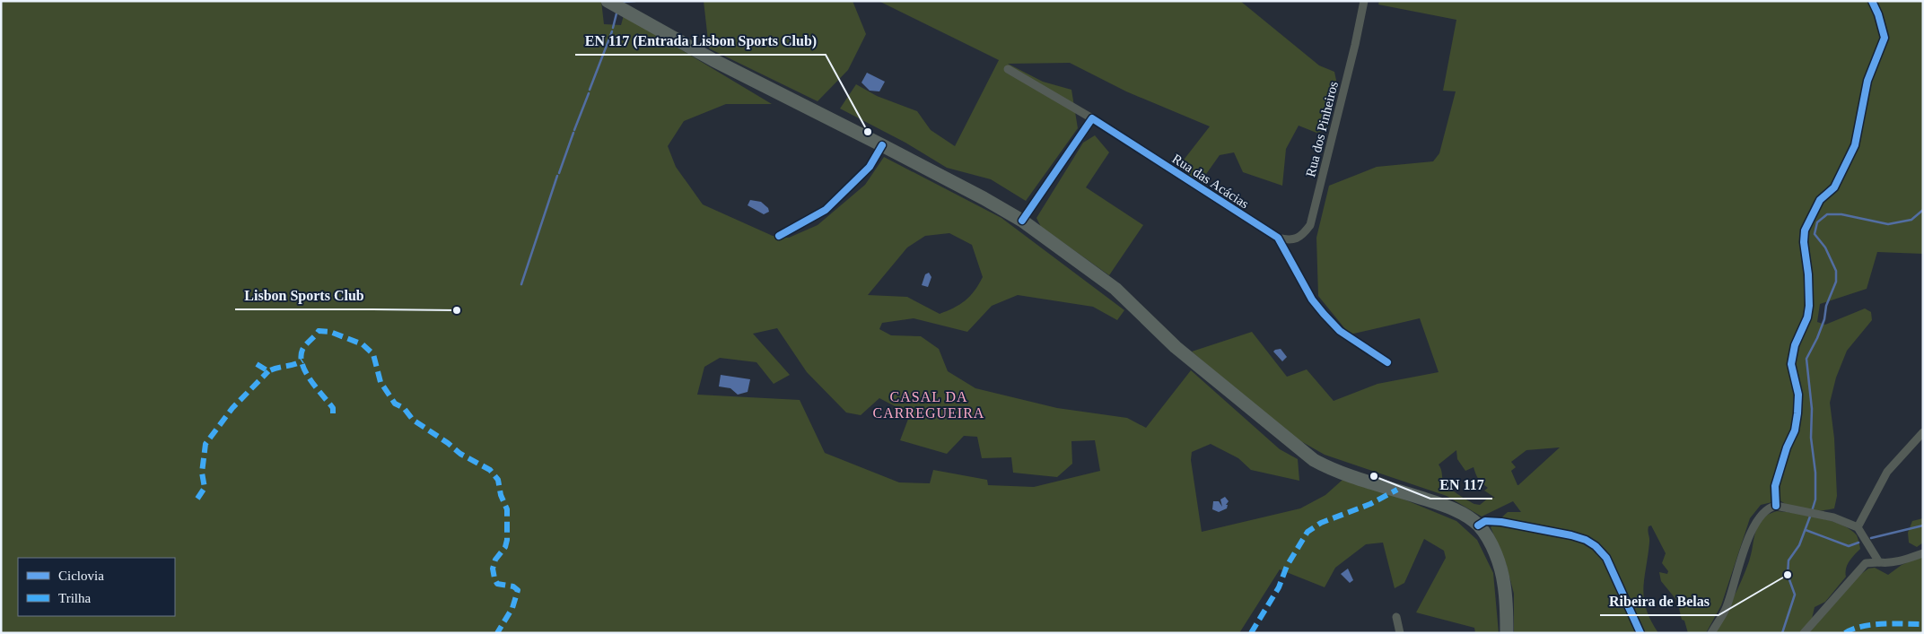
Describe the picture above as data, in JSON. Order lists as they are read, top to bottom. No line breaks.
{"streets":{"street":["Rua dos Pinheiros","Rua das Acácias"]},"crossings":[["Rua dos Pinheiros","Rua das Acácias"]],"districts":["CASAL DA CARREGUEIRA"],"places":["EN 117 (Entrada Lisbon Sports Club)","Lisbon Sports Club","EN 117","Ribeira de Belas"],"legend":["Ciclovia","Trilha"]}
